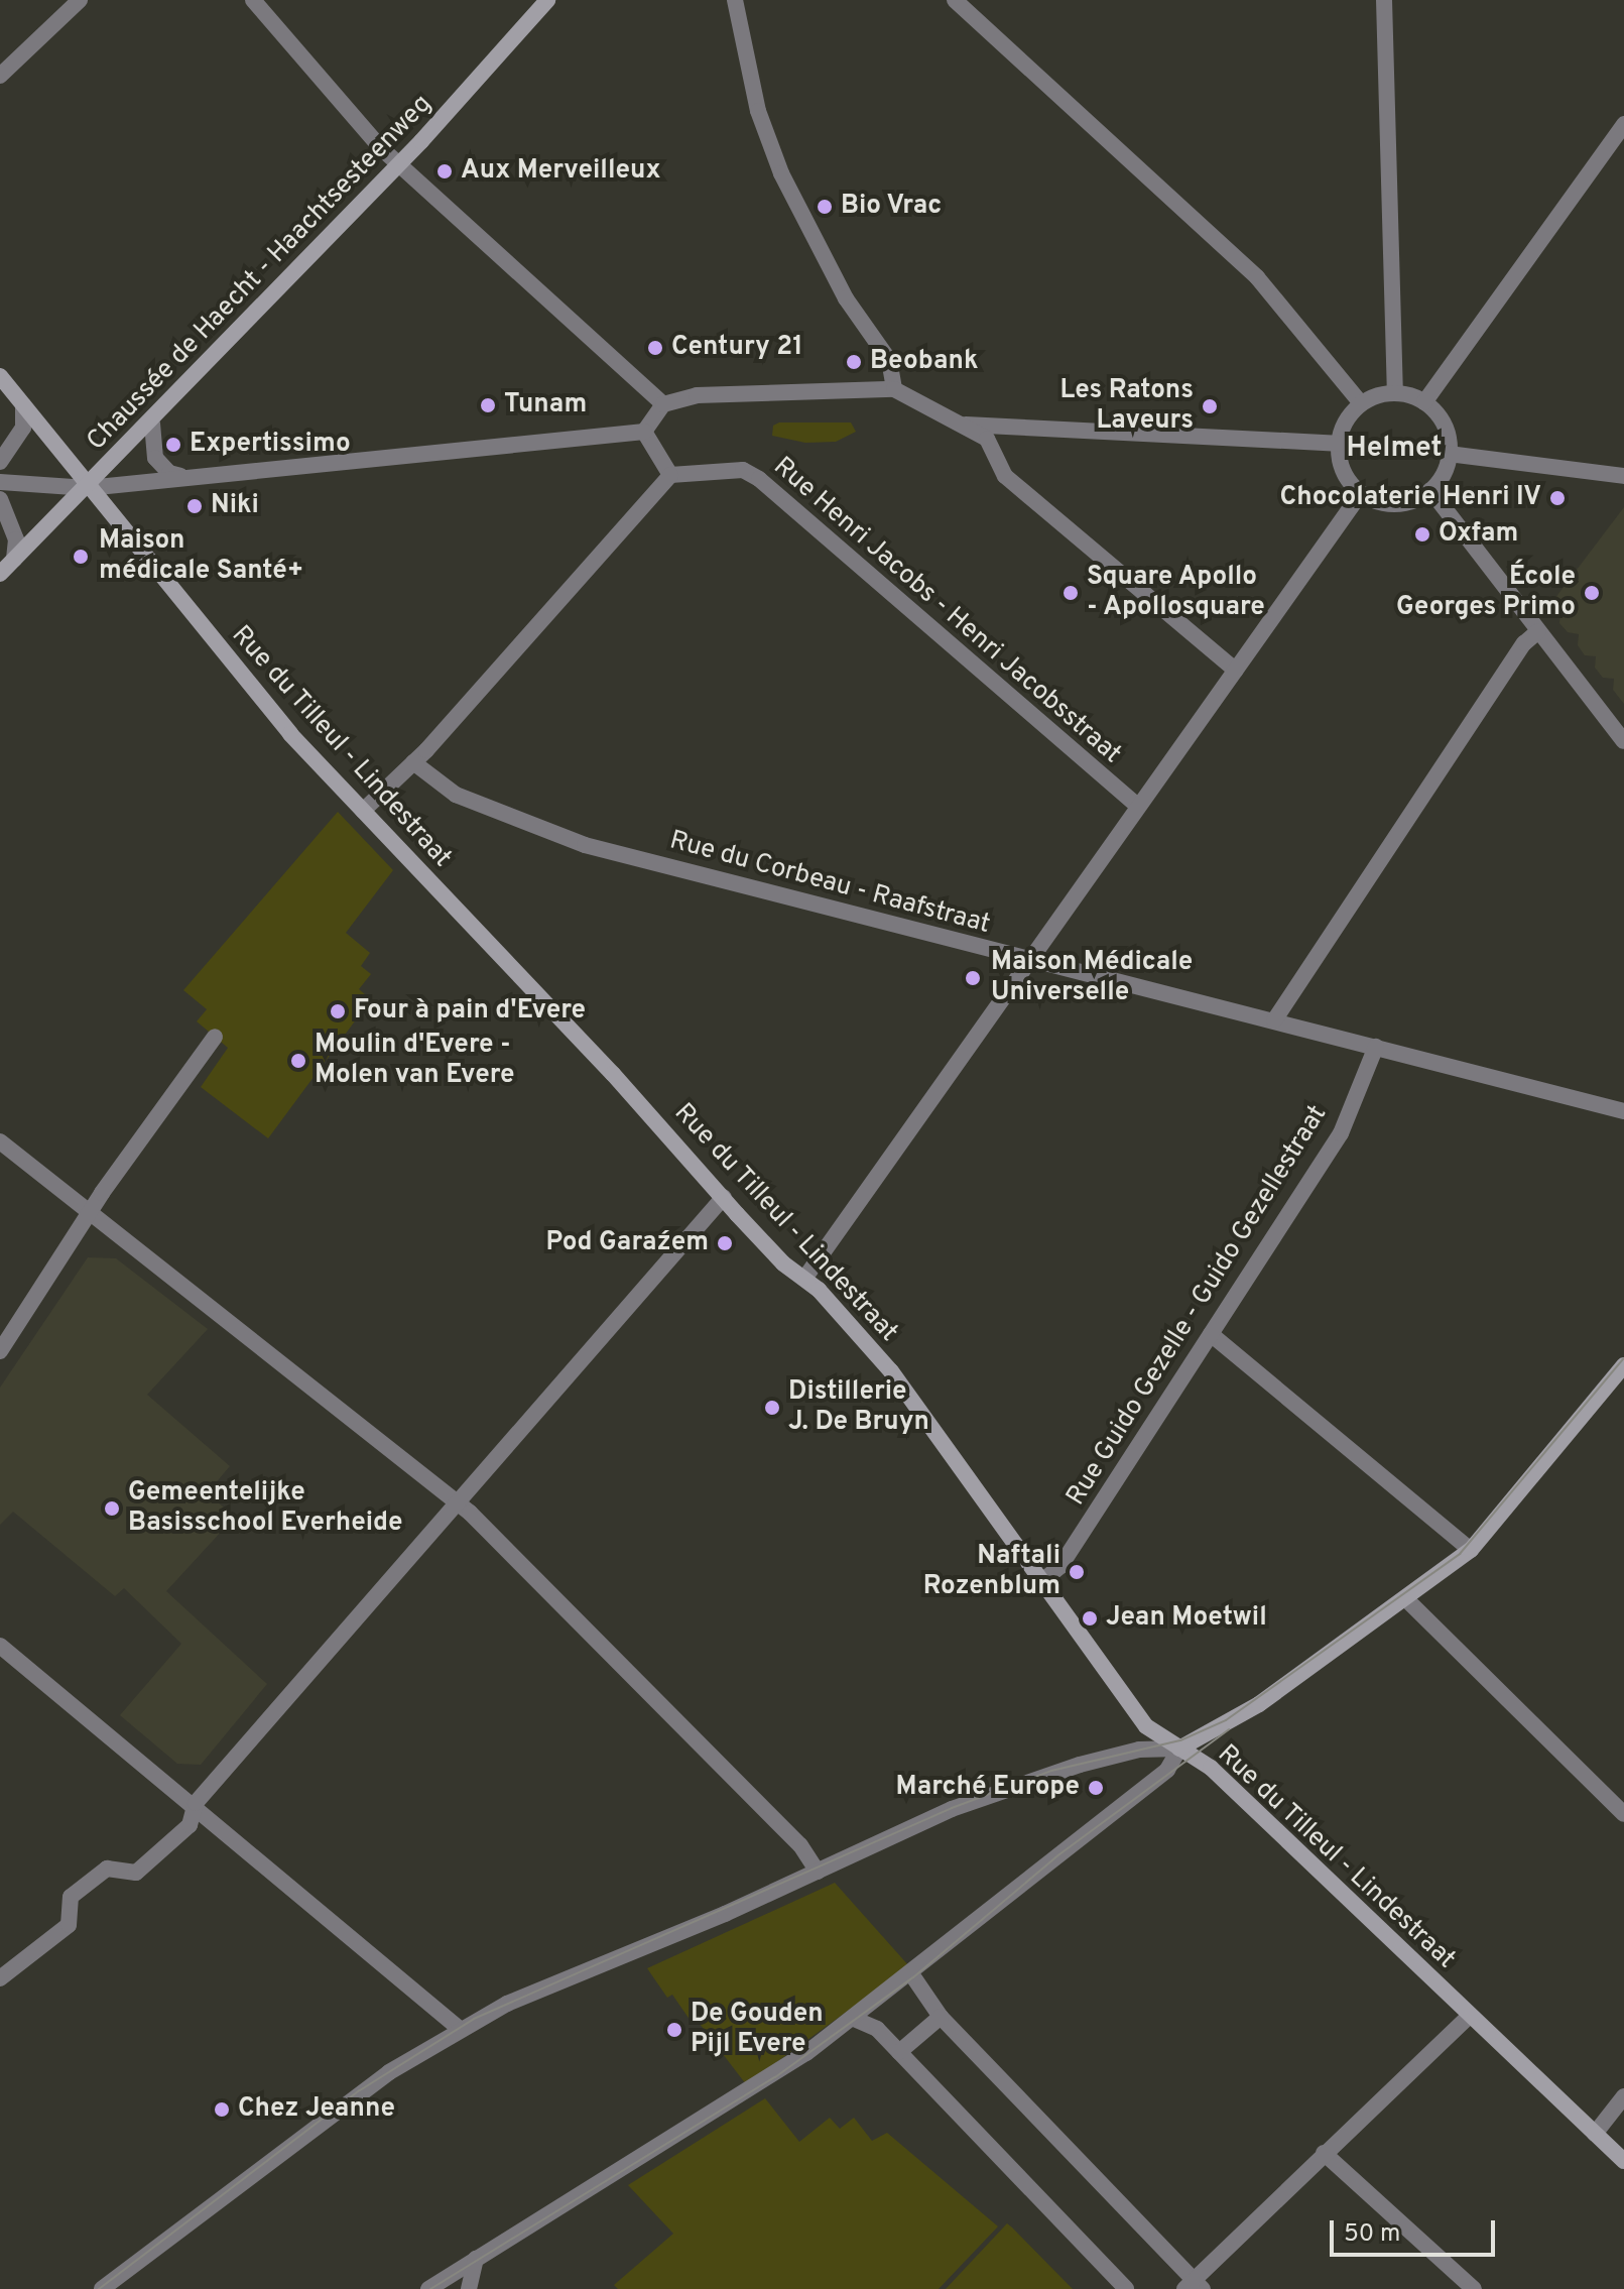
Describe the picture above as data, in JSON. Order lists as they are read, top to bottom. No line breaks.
{"streets":{"street":["Chaussée de Haecht - Haachtsesteenweg","Rue Henri Jacobs - Henri Jacobsstraat","Rue du Tilleul - Lindestraat","Rue du Corbeau - Raafstraat","Rue Guido Gezelle - Guido Gezellestraat"]},"crossings":[["Chaussée de Haecht - Haachtsesteenweg","Rue du Tilleul - Lindestraat"],["Rue du Tilleul - Lindestraat","Rue Guido Gezelle - Guido Gezellestraat"],["Rue du Corbeau - Raafstraat","Rue Guido Gezelle - Guido Gezellestraat"]],"districts":["Helmet"],"places":["Aux Merveilleux","Bio Vrac","Century 21","Beobank","Tunam","Les Ratons Laveurs","Expertissimo","Chocolaterie Henri IV","Niki","Oxfam","Maison médicale Santé+","Square Apollo - Apollosquare","École Georges Primo","Maison Médicale Universelle","Four à pain d'Evere","Moulin d'Evere - Molen van Evere","Pod Garaźem","Distillerie J. De Bruyn","Gemeentelijke Basisschool Everheide","Naftali Rozenblum","Jean Moetwil","Marché Europe","De Gouden Pijl Evere","Chez Jeanne"],"scale_bar":"50 m"}
